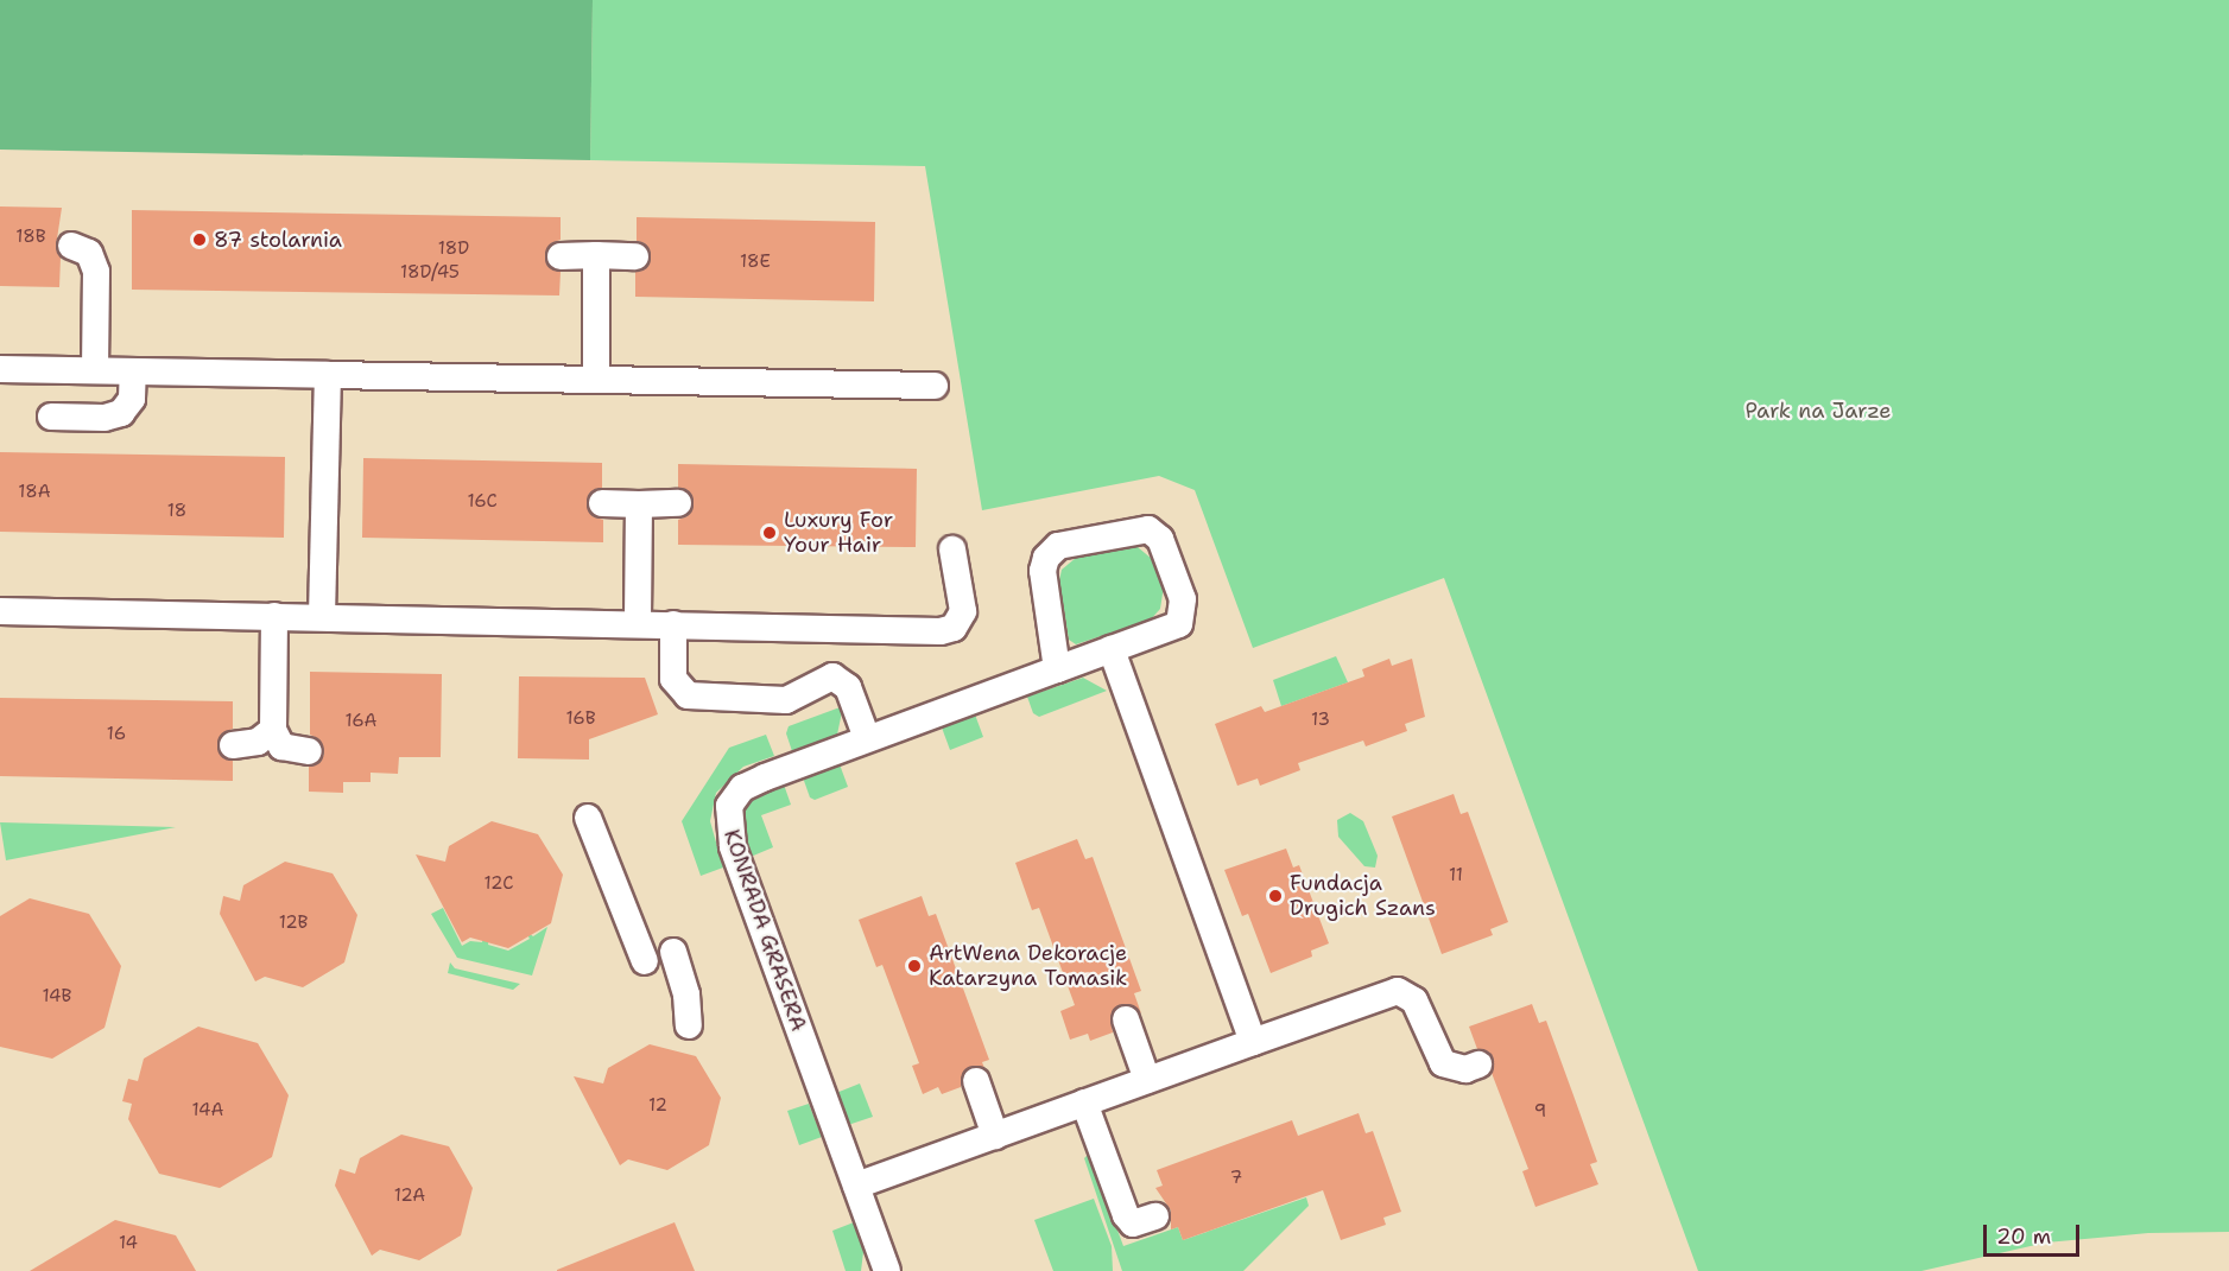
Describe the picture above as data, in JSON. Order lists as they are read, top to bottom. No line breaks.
{"streets":{"street":["KONRADA GRASERA"]},"parks":["Park na Jarze"],"places":["87 stolarnia","Luxury For Your Hair","Fundacja Drugich Szans","ArtWena Dekoracje Katarzyna Tomasik"],"house_numbers":["18B","18D","18E","18D/45","18A","16C","18","16B","13","16A","16","11","12C","12B","14B","12","14A","9","7","12A","14"],"scale_bar":"20 m"}
